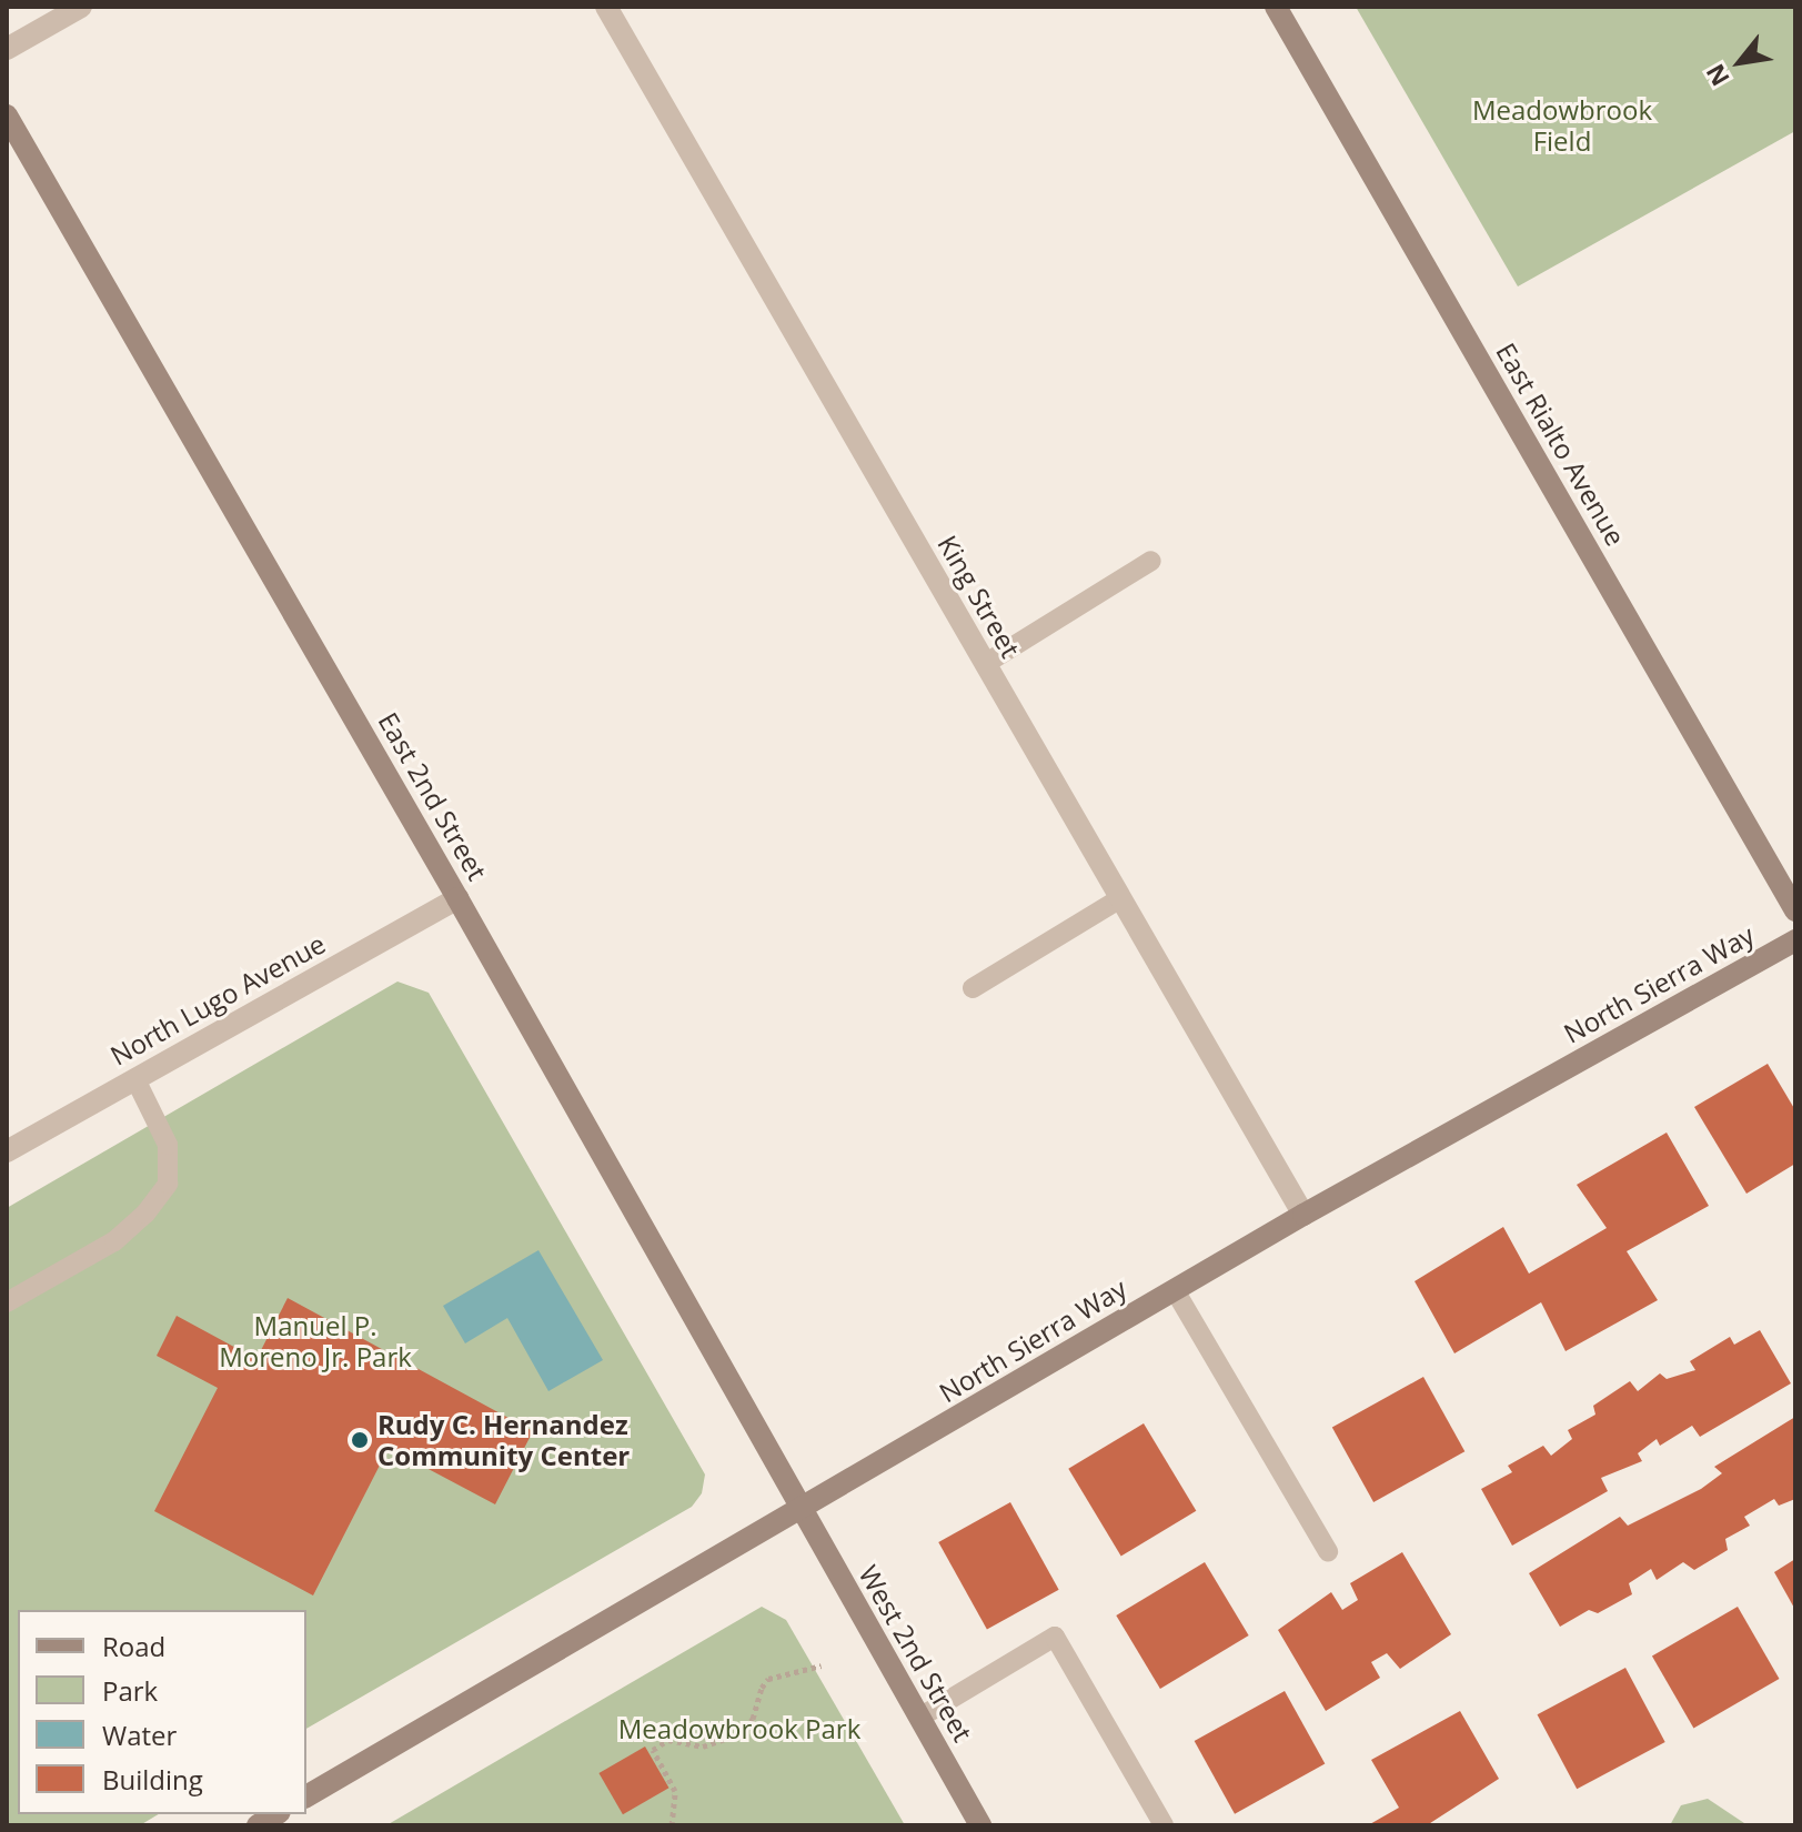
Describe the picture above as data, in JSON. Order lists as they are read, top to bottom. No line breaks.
{"streets":{"street":["East Rialto Avenue","King Street","East 2nd Street","North Sierra Way","North Lugo Avenue","West 2nd Street"]},"crossings":[["King Street","North Sierra Way"],["East 2nd Street","North Sierra Way"],["East 2nd Street","North Lugo Avenue"],["East 2nd Street","West 2nd Street"],["North Sierra Way","West 2nd Street"]],"parks":["Meadowbrook Field","Manuel P. Moreno Jr. Park","Meadowbrook Park"],"places":["Rudy C. Hernandez Community Center"],"legend":["Road","Park","Water","Building"],"north":"bottom left"}
